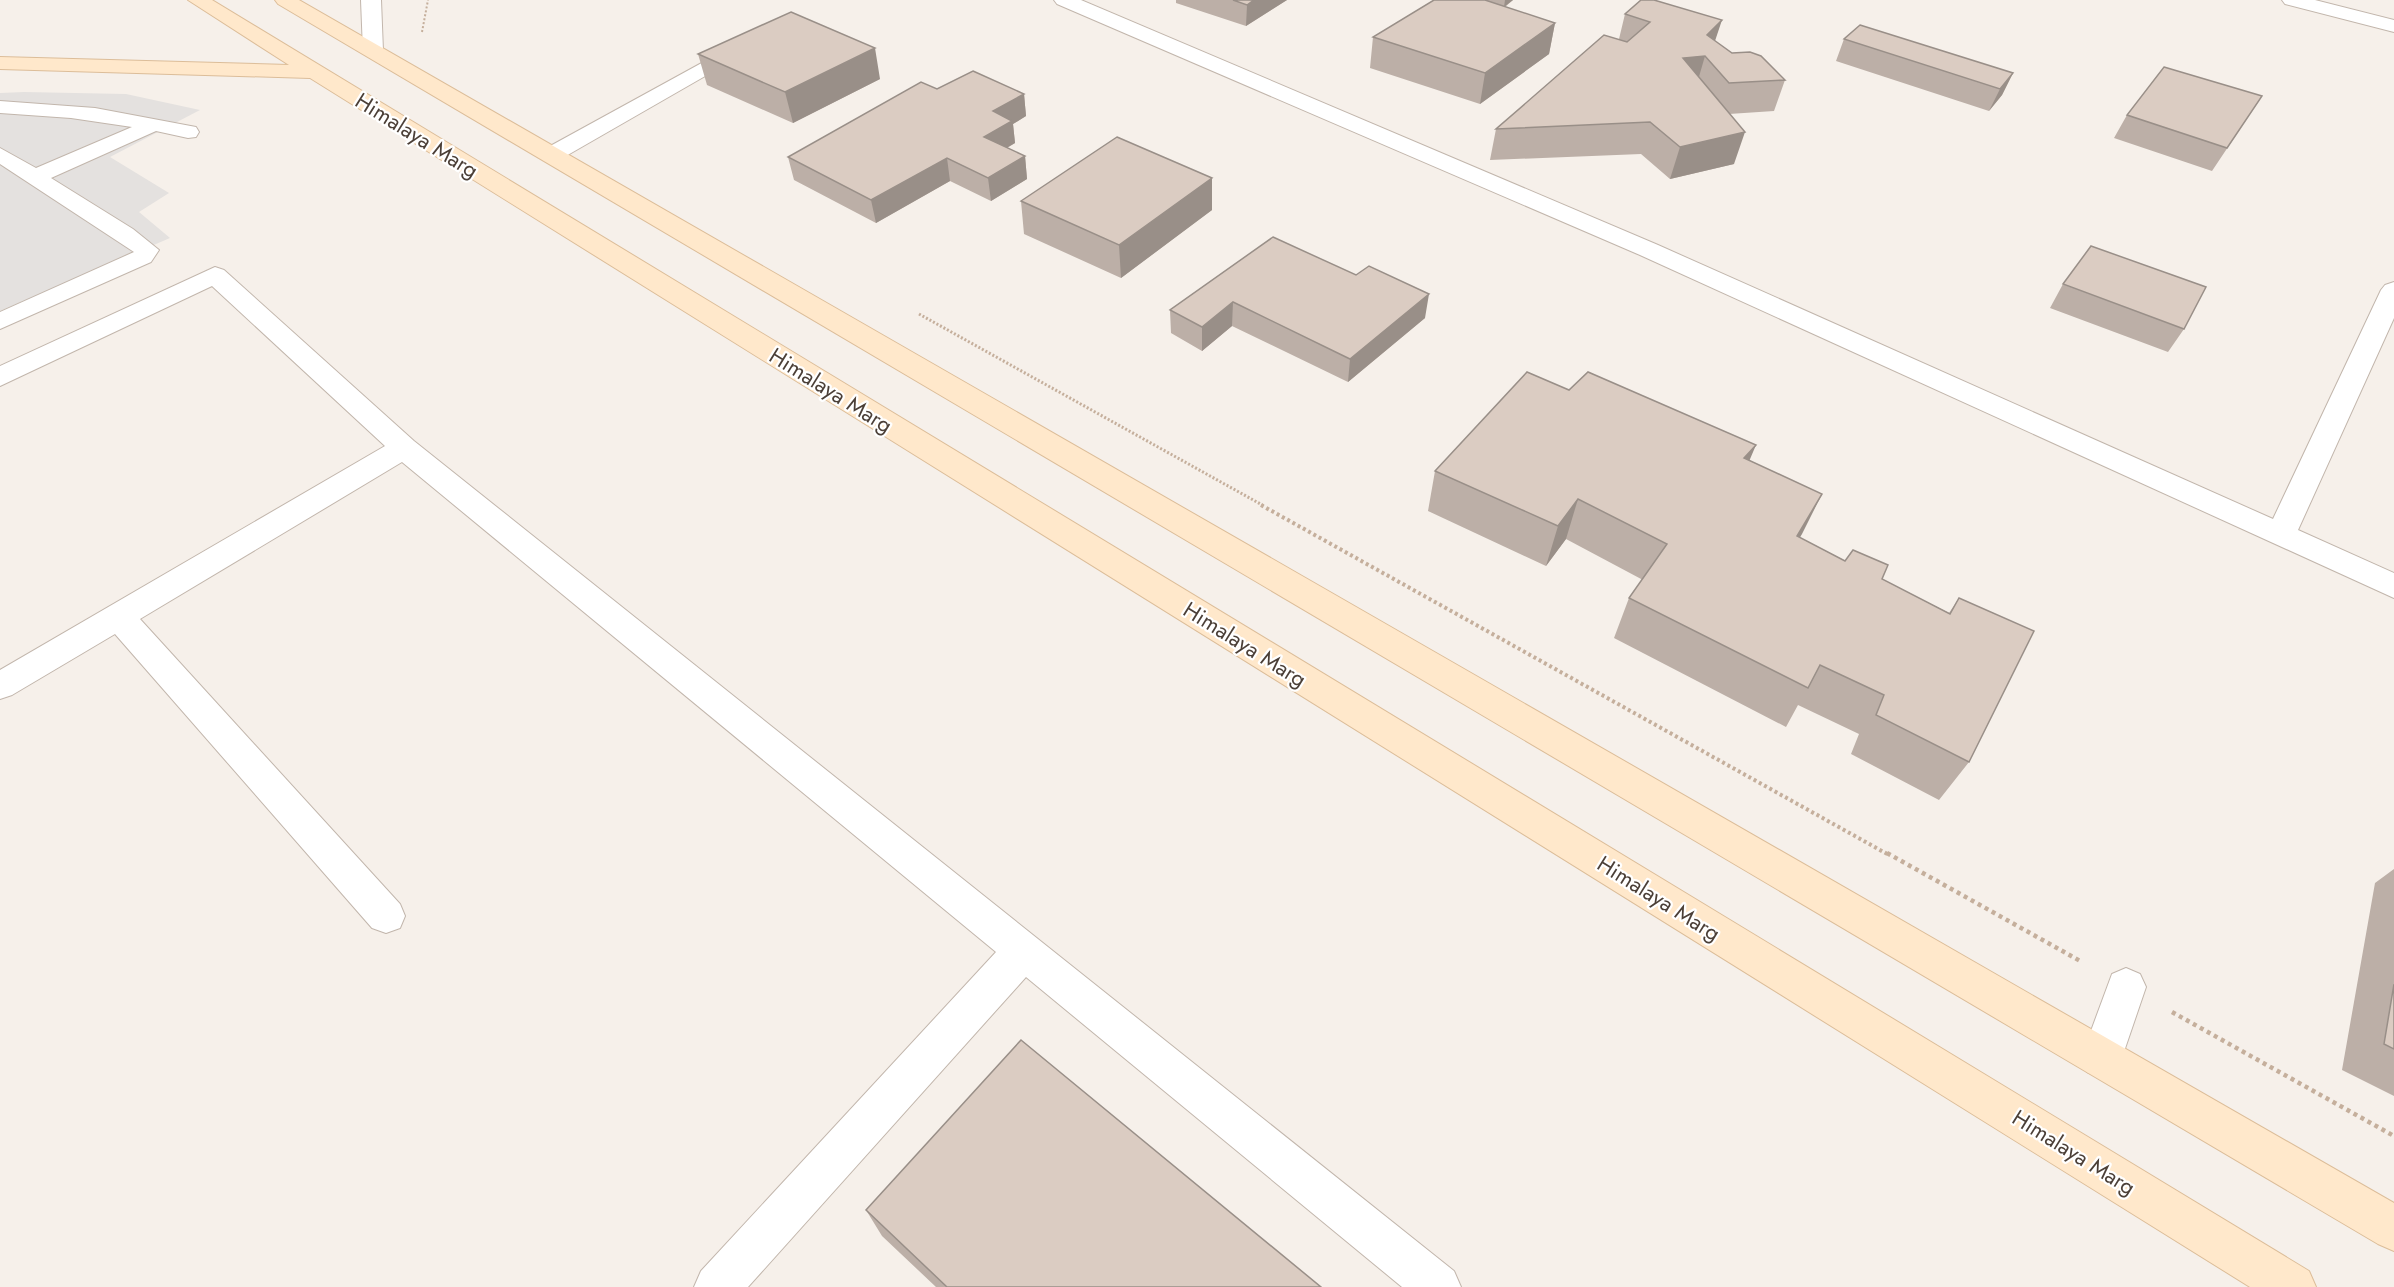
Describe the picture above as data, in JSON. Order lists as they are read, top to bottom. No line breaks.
{"streets":{"main road":["Himalaya Marg"]}}
